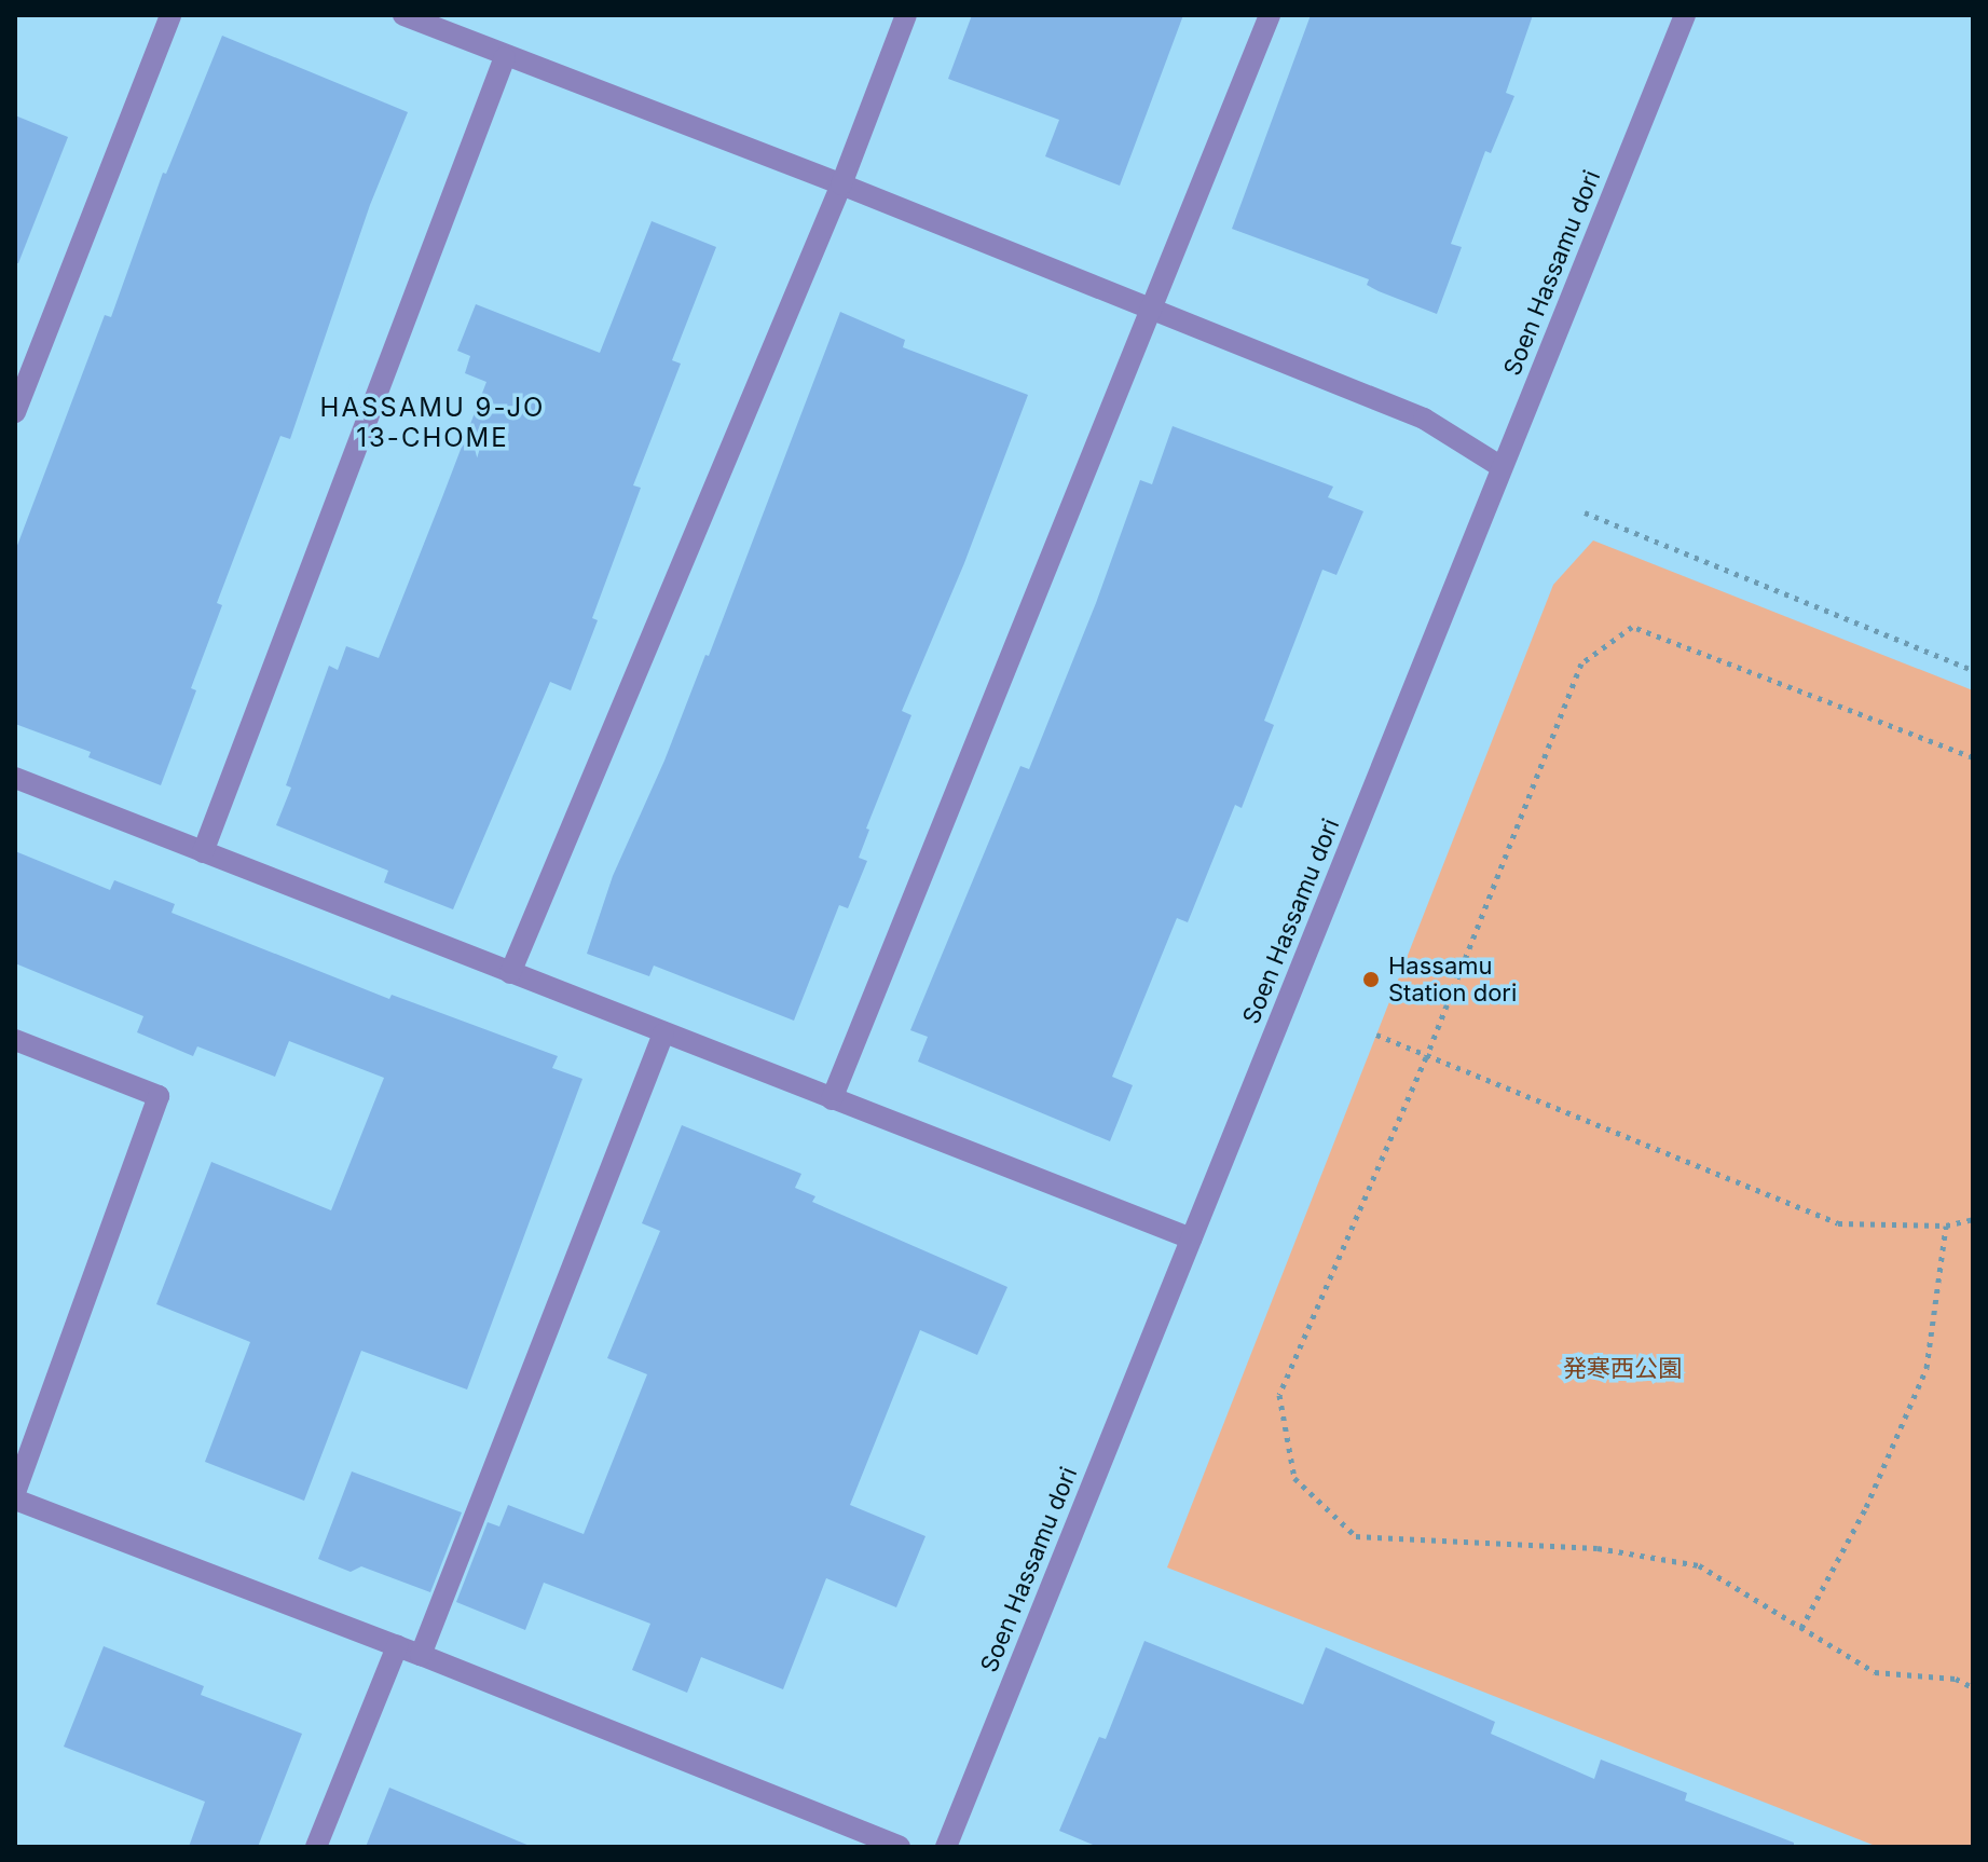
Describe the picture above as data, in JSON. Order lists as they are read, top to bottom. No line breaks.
{"streets":{"street":["Soen Hassamu dori"]},"districts":["HASSAMU 9-JO 13-CHOME"],"parks":["発寒西公園"],"places":["Hassamu Station dori"]}
